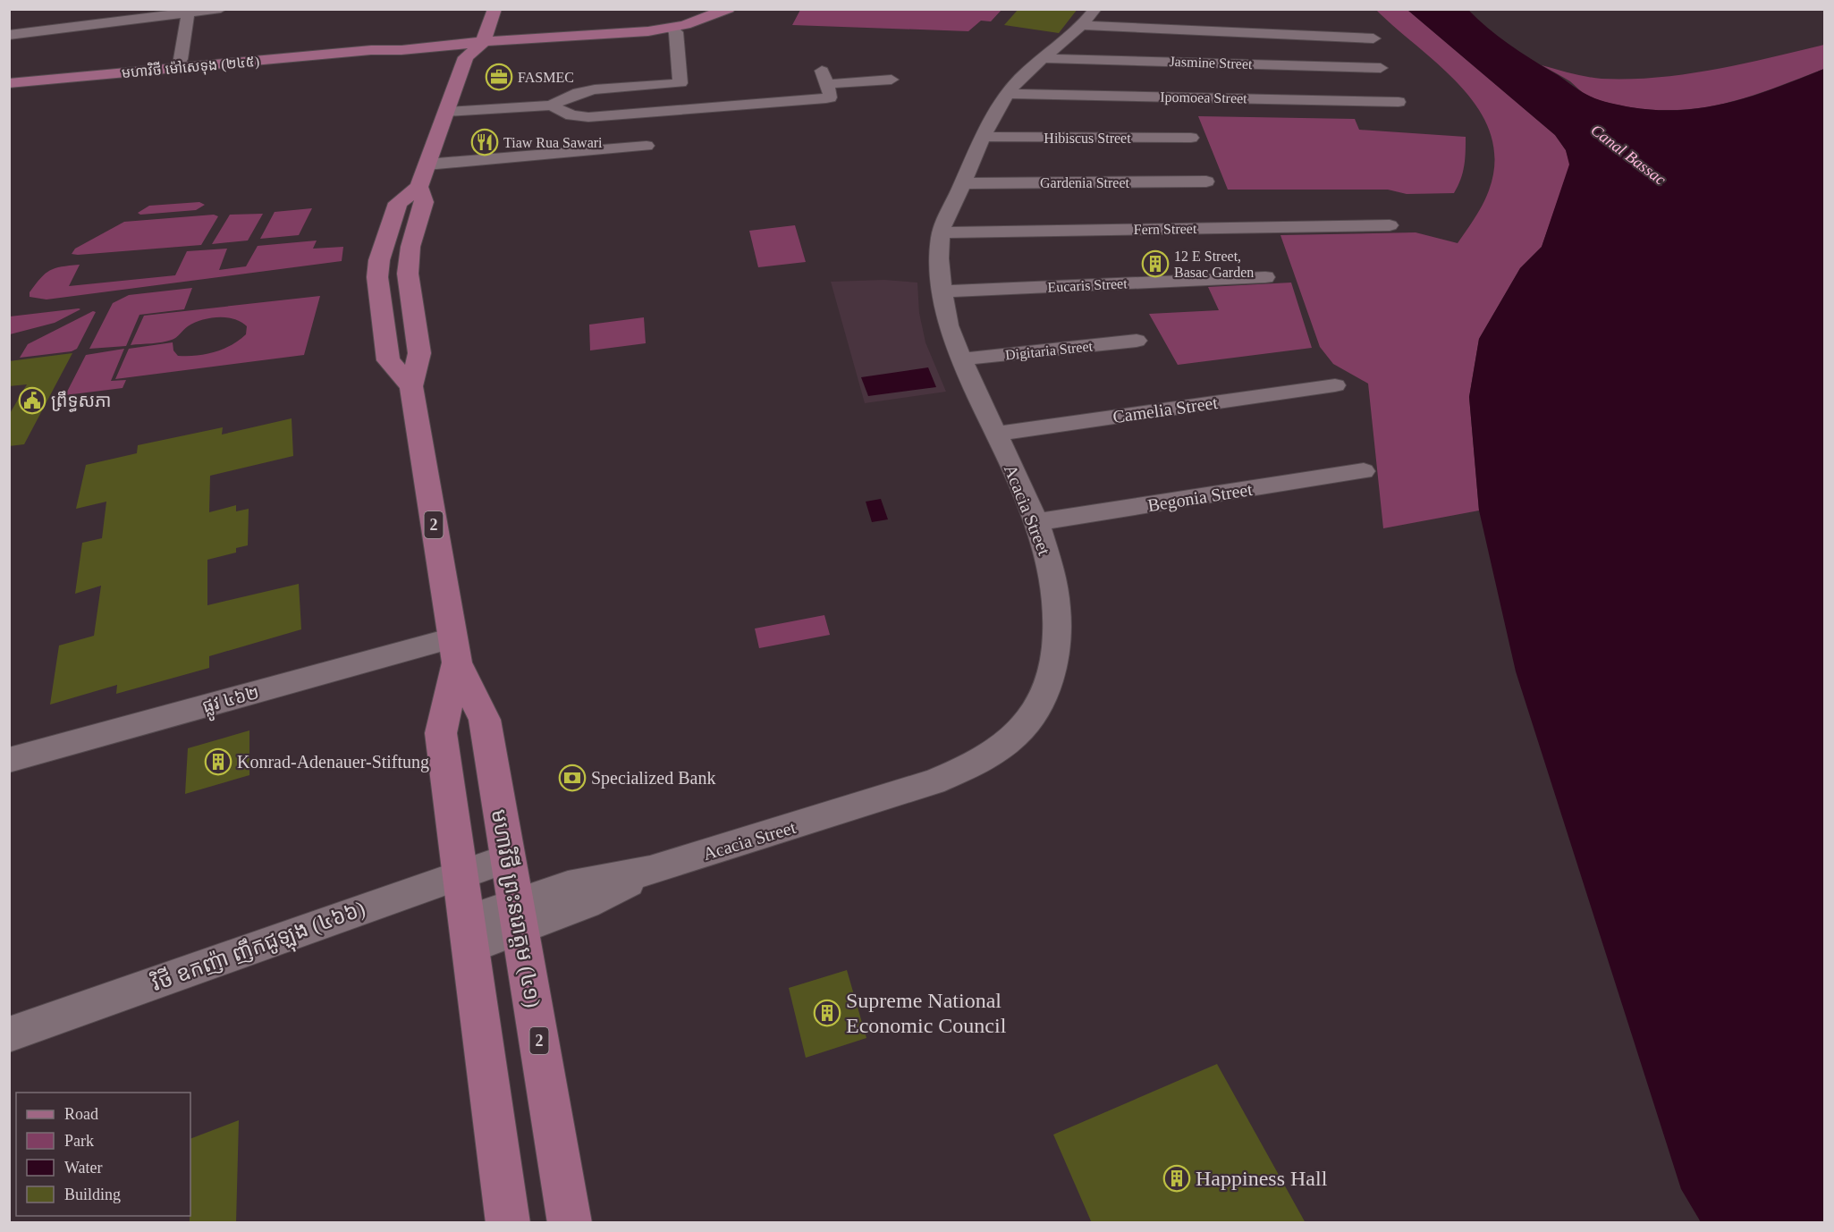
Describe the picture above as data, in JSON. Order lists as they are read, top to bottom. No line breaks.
{"streets":{"main road":["មហាវិថី ម៉ៅសេទុង (២៤៥)","2","មហាវិថី ព្រះនរោត្តម (៤១)"],"street":["Jasmine Street","Ipomoea Street","Hibiscus Street","Gardenia Street","Fern Street","Eucaris Street","Digitaria Street","Camelia Street","Begonia Street","Acacia Street","ផ្លូវ ៤៦២","វិថី ឧកញ៉ា ញឹកជូឡុង (៤៦៦)"]},"crossings":[["Jasmine Street","Acacia Street"],["មហាវិថី ម៉ៅសេទុង (២៤៥)","មហាវិថី ព្រះនរោត្តម (៤១)"],["Ipomoea Street","Acacia Street"],["Hibiscus Street","Acacia Street"],["Gardenia Street","Acacia Street"],["Fern Street","Acacia Street"],["Eucaris Street","Acacia Street"],["Digitaria Street","Acacia Street"],["Camelia Street","Acacia Street"],["Begonia Street","Acacia Street"],["Acacia Street","មហាវិថី ព្រះនរោត្តម (៤១)"],["ផ្លូវ ៤៦២","មហាវិថី ព្រះនរោត្តម (៤១)"],["មហាវិថី ព្រះនរោត្តម (៤១)","វិថី ឧកញ៉ា ញឹកជូឡុង (៤៦៦)"]],"water":["Canal Bassac"],"places":{"office":["FASMEC"],"restaurant":["Tiaw Rua Sawari"],"building":["12 E Street, Basac Garden","Konrad-Adenauer-Stiftung","Supreme National Economic Council","Happiness Hall"],"public building":["ព្រឹទ្ធសភា"],"bank":["Specialized Bank"]},"legend":["Road","Park","Water","Building"]}
